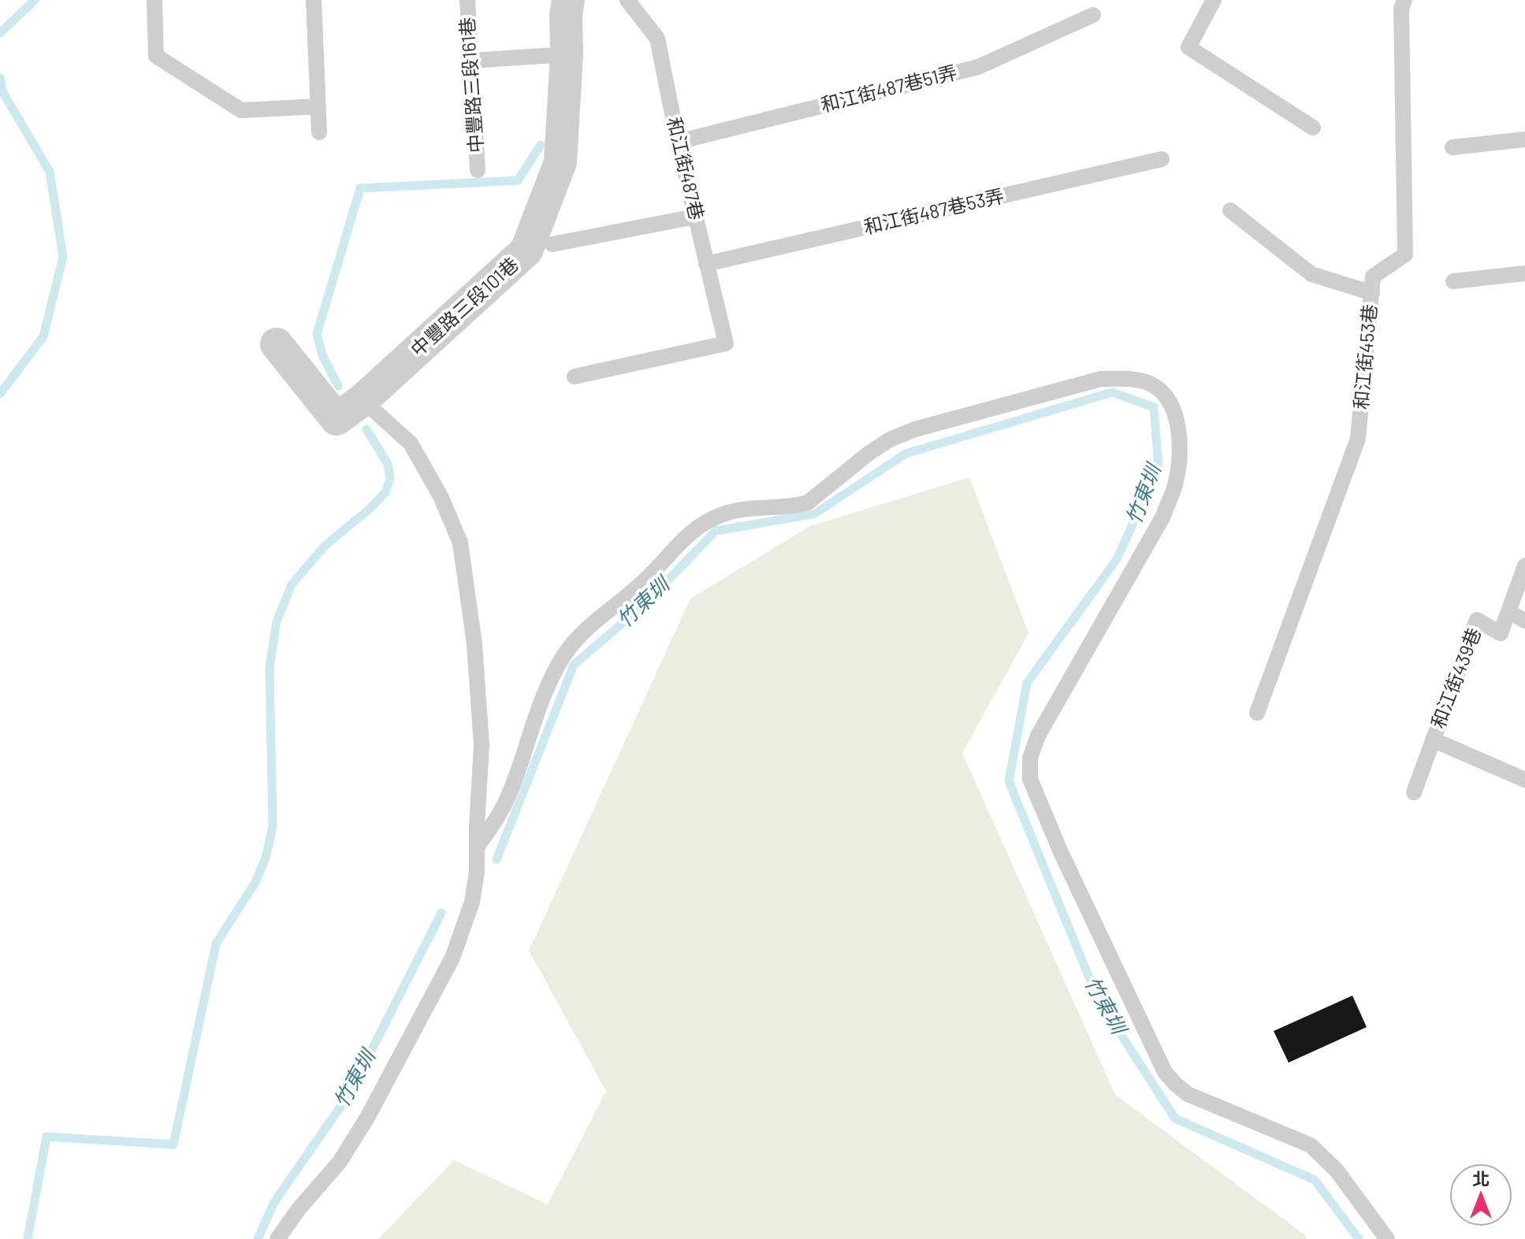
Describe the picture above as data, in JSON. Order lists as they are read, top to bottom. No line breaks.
{"streets":{"street":["中豐路三段101巷"],"lane":["中豐路三段161巷","和江街487巷51弄","和江街487巷","和江街487巷53弄","和江街453巷","和江街439巷"]},"crossings":[["和江街487巷51弄","和江街487巷"],["和江街487巷","和江街487巷53弄"]],"water":["竹東圳"],"north":"top"}
